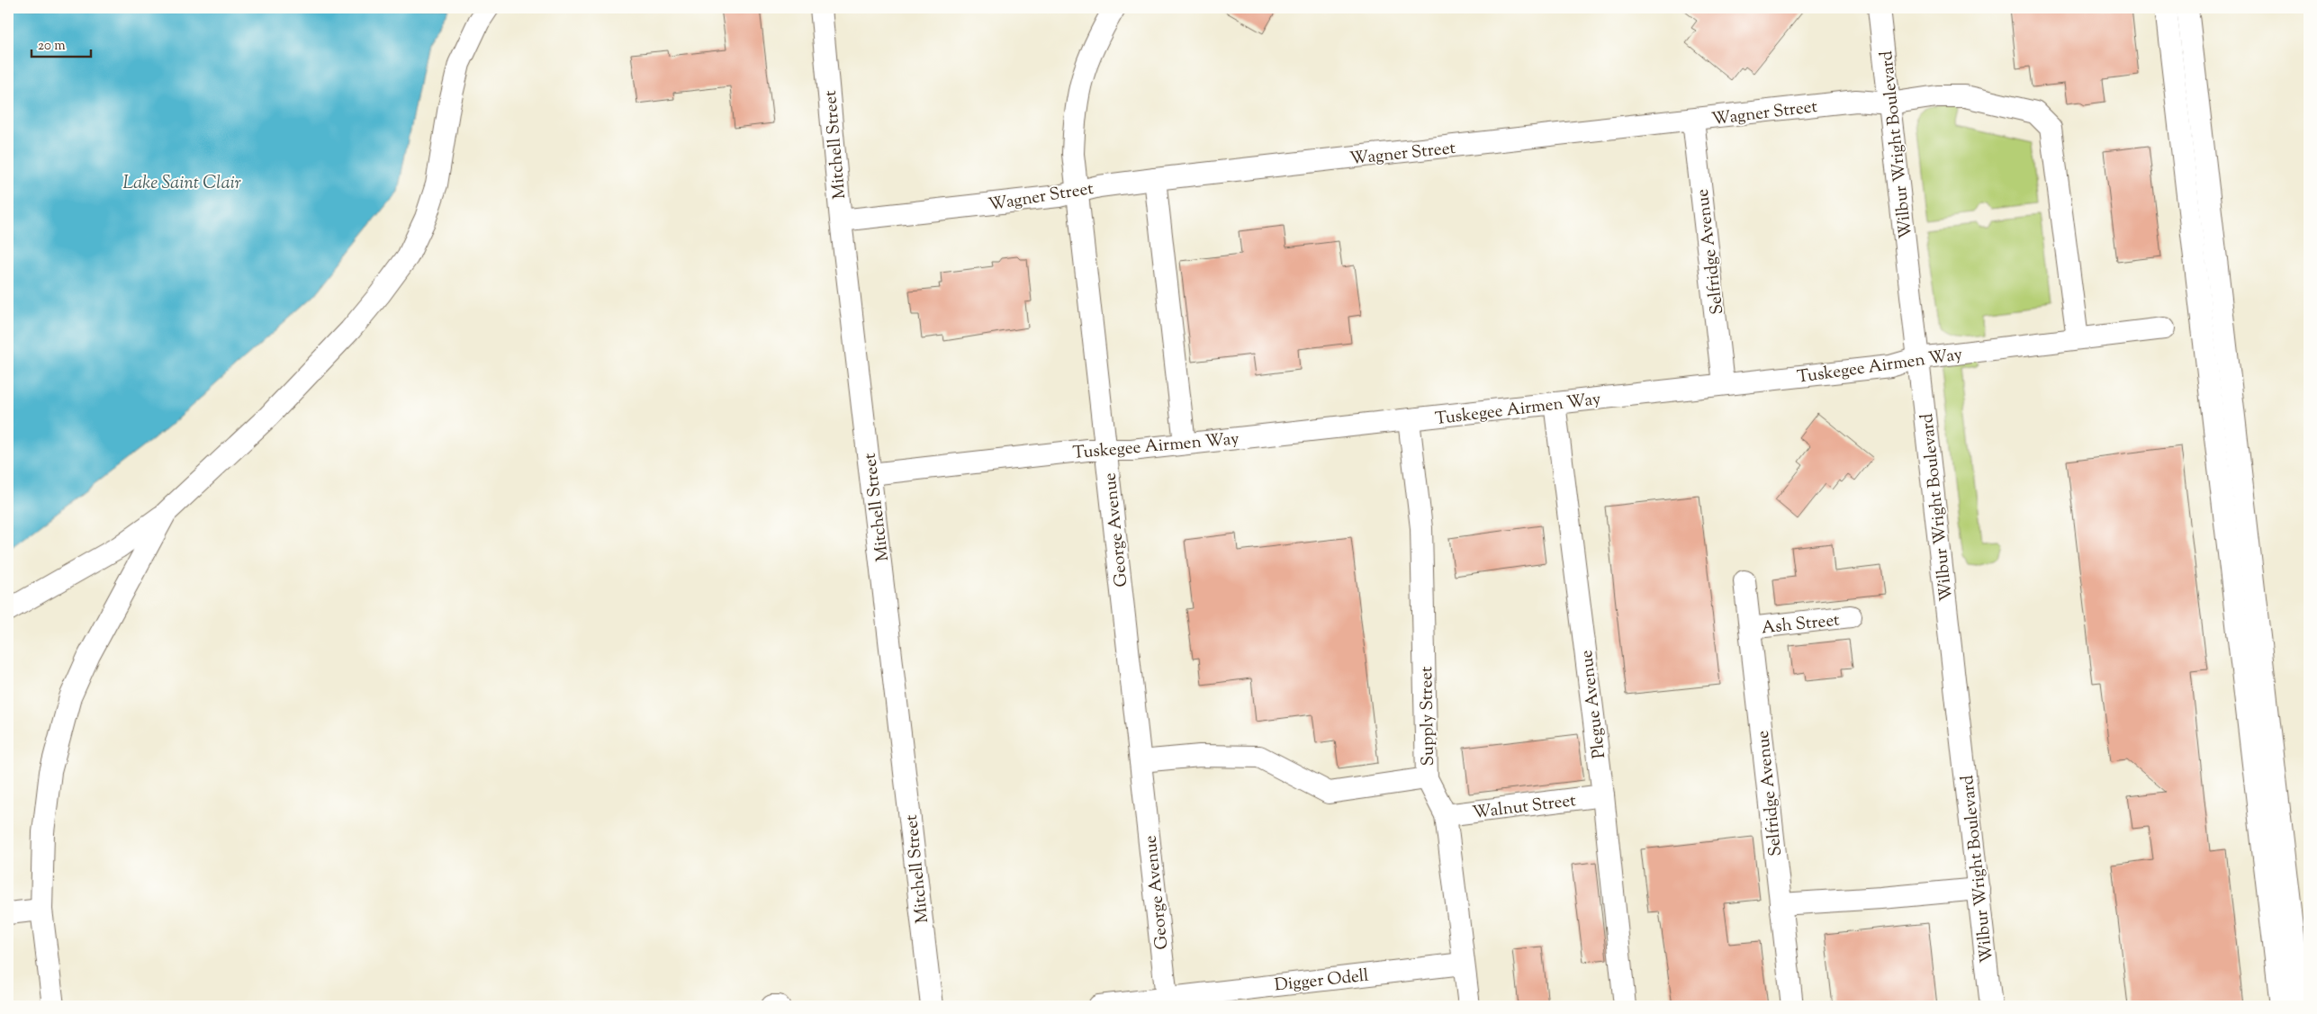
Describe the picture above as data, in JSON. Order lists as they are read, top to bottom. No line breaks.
{"streets":{"street":["Wagner Street","Mitchell Street","Wilbur Wright Boulevard","Selfridge Avenue","Tuskegee Airmen Way","George Avenue","Ash Street","Plegue Avenue","Supply Street","Walnut Street","Digger Odell"]},"crossings":[["Wagner Street","Mitchell Street"],["Wagner Street","Wilbur Wright Boulevard"],["Wagner Street","Selfridge Avenue"],["Wagner Street","Tuskegee Airmen Way"],["Wagner Street","George Avenue"],["Mitchell Street","Tuskegee Airmen Way"],["Wilbur Wright Boulevard","Tuskegee Airmen Way"],["Selfridge Avenue","Tuskegee Airmen Way"],["Selfridge Avenue","Ash Street"],["Tuskegee Airmen Way","George Avenue"],["Tuskegee Airmen Way","Plegue Avenue"],["Tuskegee Airmen Way","Supply Street"],["George Avenue","Digger Odell"],["Plegue Avenue","Walnut Street"],["Supply Street","Walnut Street"],["Supply Street","Digger Odell"]],"water":["Lake Saint Clair"],"scale_bar":"20 m"}
